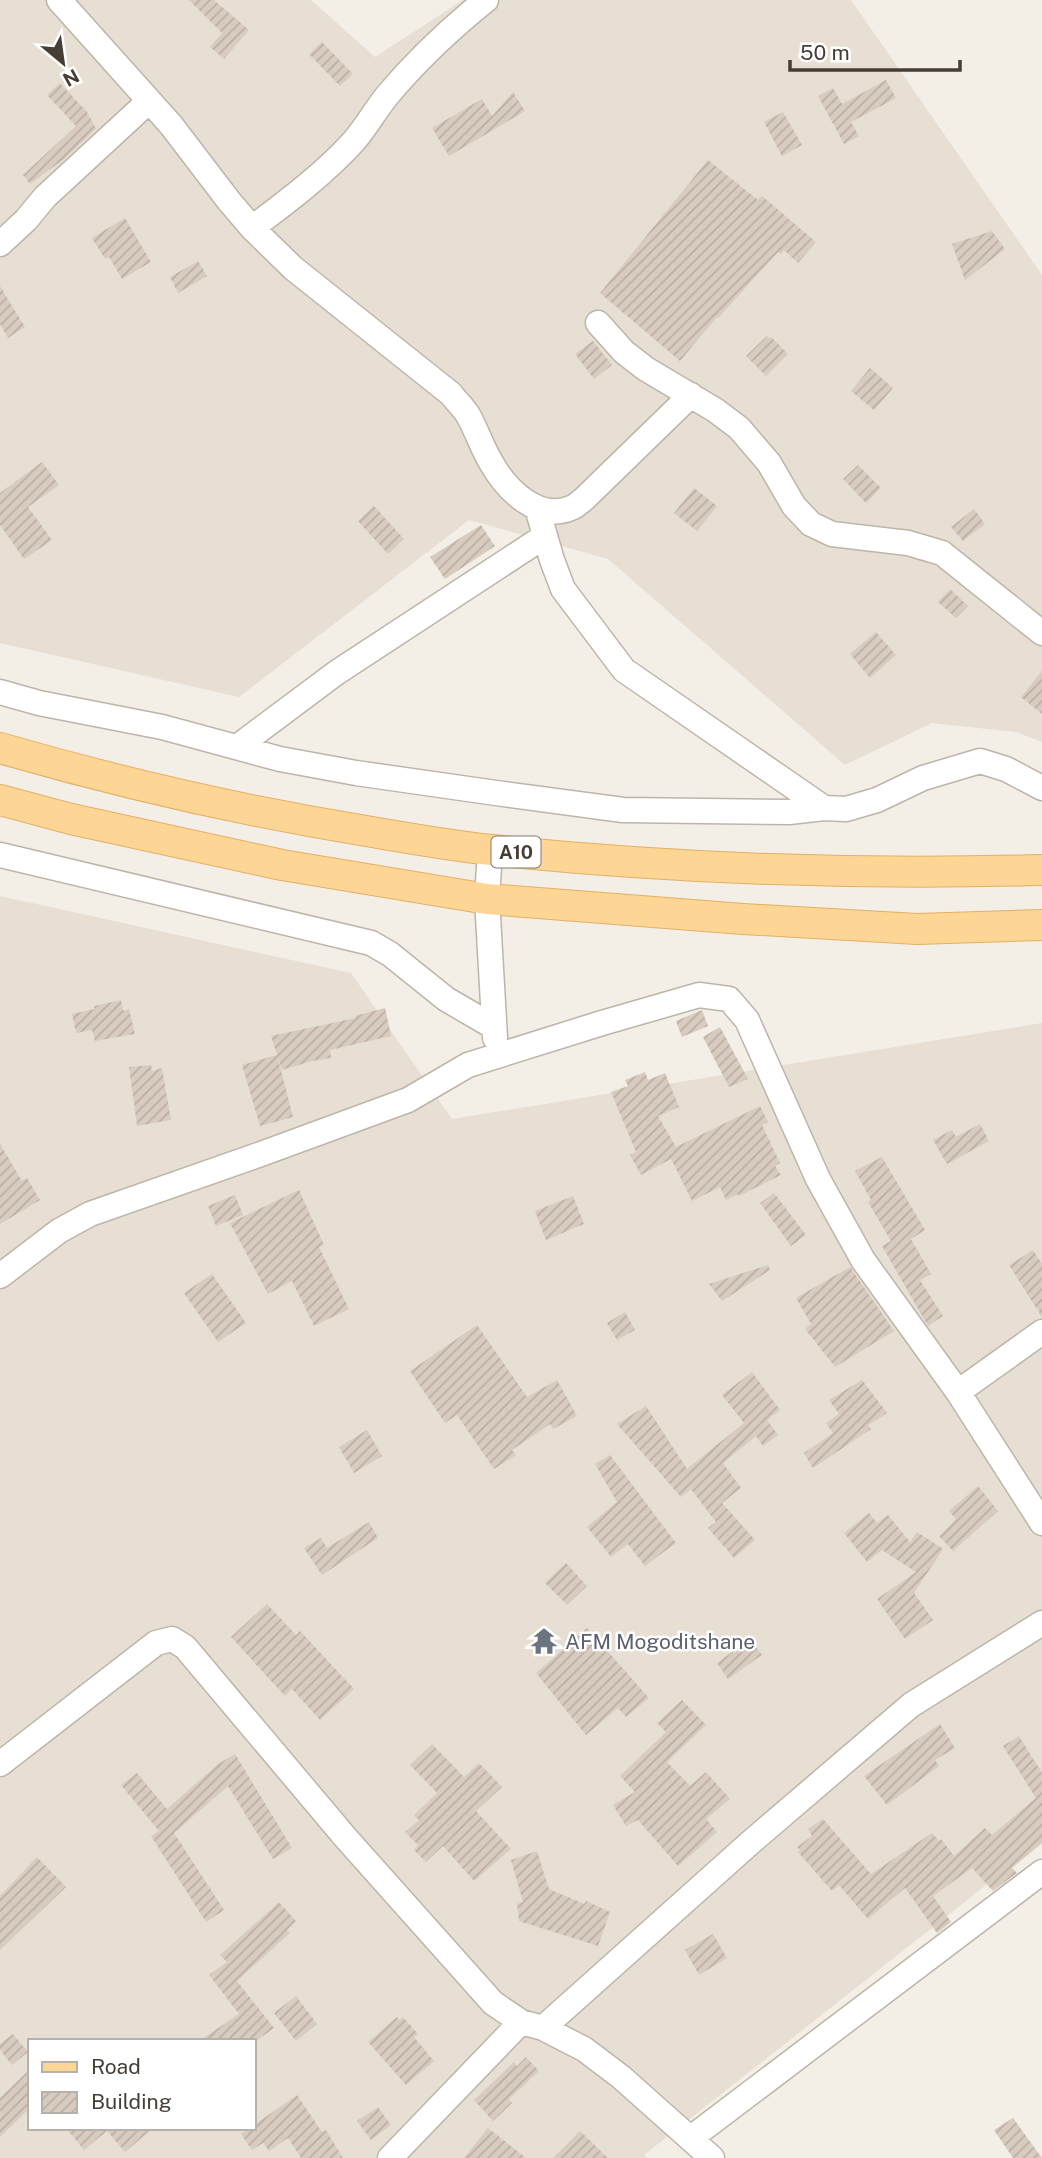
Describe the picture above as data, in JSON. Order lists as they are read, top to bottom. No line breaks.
{"streets":{"main road":["A10"]},"places":{"temple":["AFM Mogoditshane"]},"legend":["Road","Building"],"scale_bar":"50 m","north":"bottom right"}
